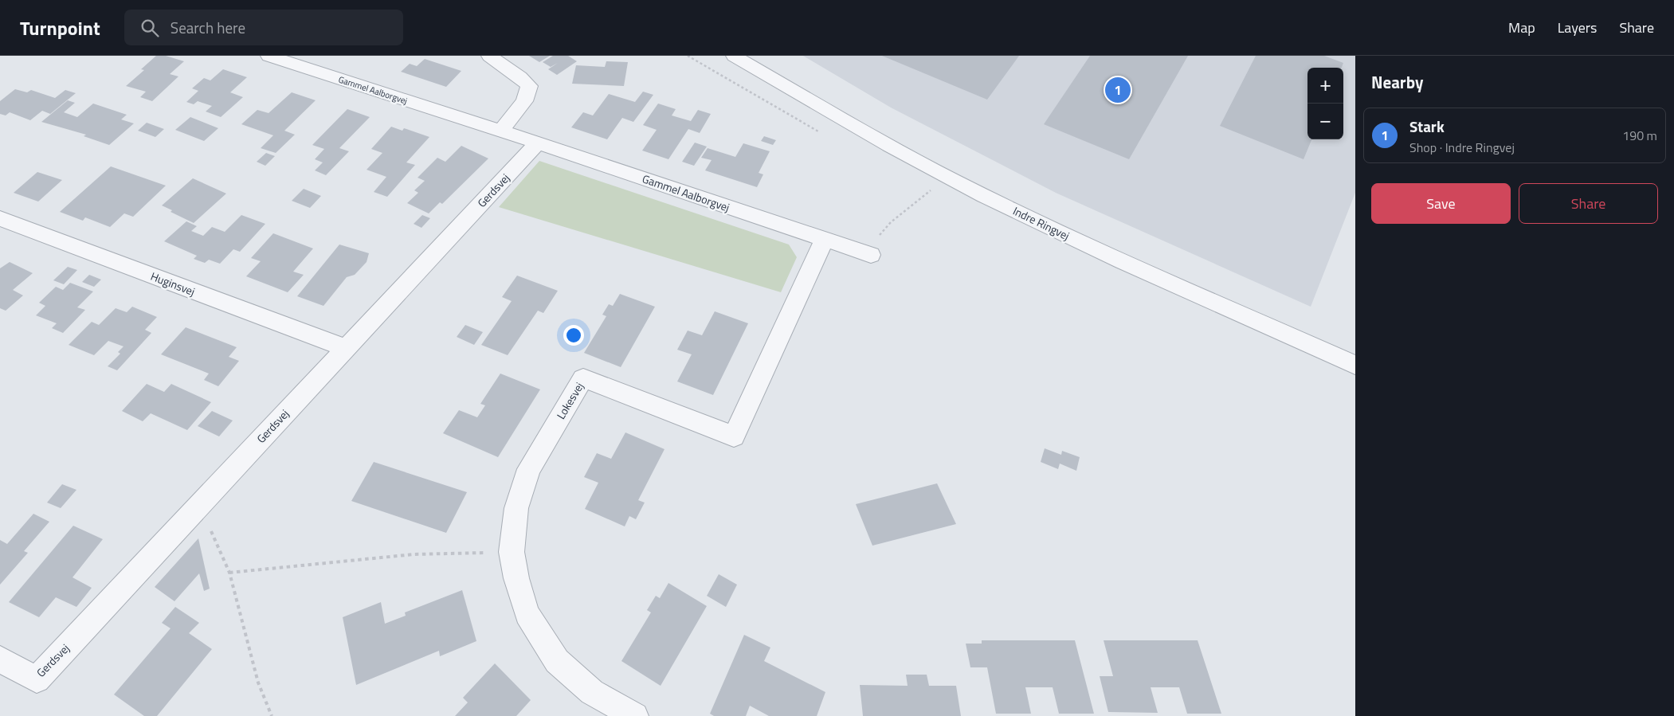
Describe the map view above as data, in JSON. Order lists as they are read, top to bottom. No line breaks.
{"streets":{"street":["Gammel Aalborgvej","Gerdsvej","Indre Ringvej","Huginsvej","Lokesvej"]},"crossings":[["Gammel Aalborgvej","Gerdsvej"],["Gammel Aalborgvej","Lokesvej"],["Gerdsvej","Huginsvej"]],"page":{"header":"Turnpoint","search":"Search here","nav":["Map","Layers","Share"],"heading":"Nearby","map_buttons":["+","−"],"pins":"1","list":[{"mark":"1","name":"Stark","note":"Shop · Indre Ringvej","value":"190 m"}],"buttons":["Save","Share"]}}
